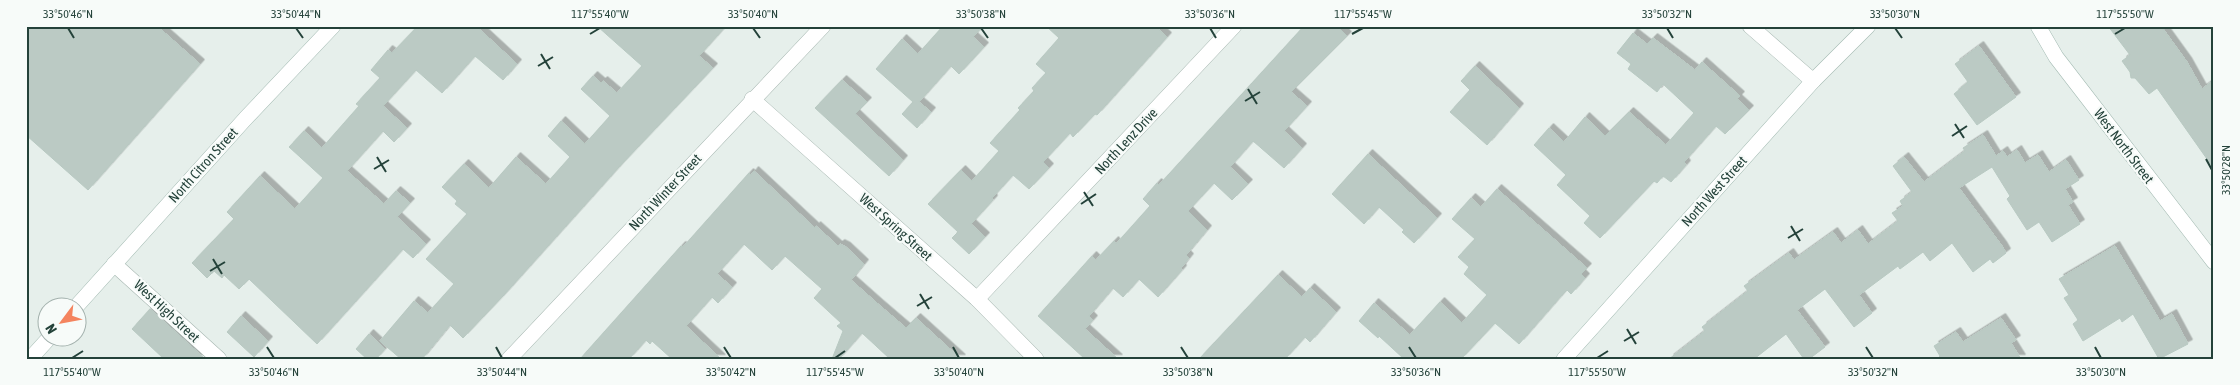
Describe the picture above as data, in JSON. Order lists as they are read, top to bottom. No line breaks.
{"streets":{"street":["North Lenz Drive","West North Street","North Citron Street","North West Street","North Winter Street","West Spring Street","West High Street"]},"crossings":[["North Lenz Drive","West Spring Street"],["North Citron Street","West High Street"],["North Winter Street","West Spring Street"]],"north":"bottom left","coordinates":["33°50'46\"N","33°50'44\"N","117°55'40\"W","33°50'40\"N","33°50'38\"N","33°50'36\"N","117°55'45\"W","33°50'32\"N","33°50'30\"N","117°55'50\"W","33°50'28\"N","33°50'42\"N"]}
